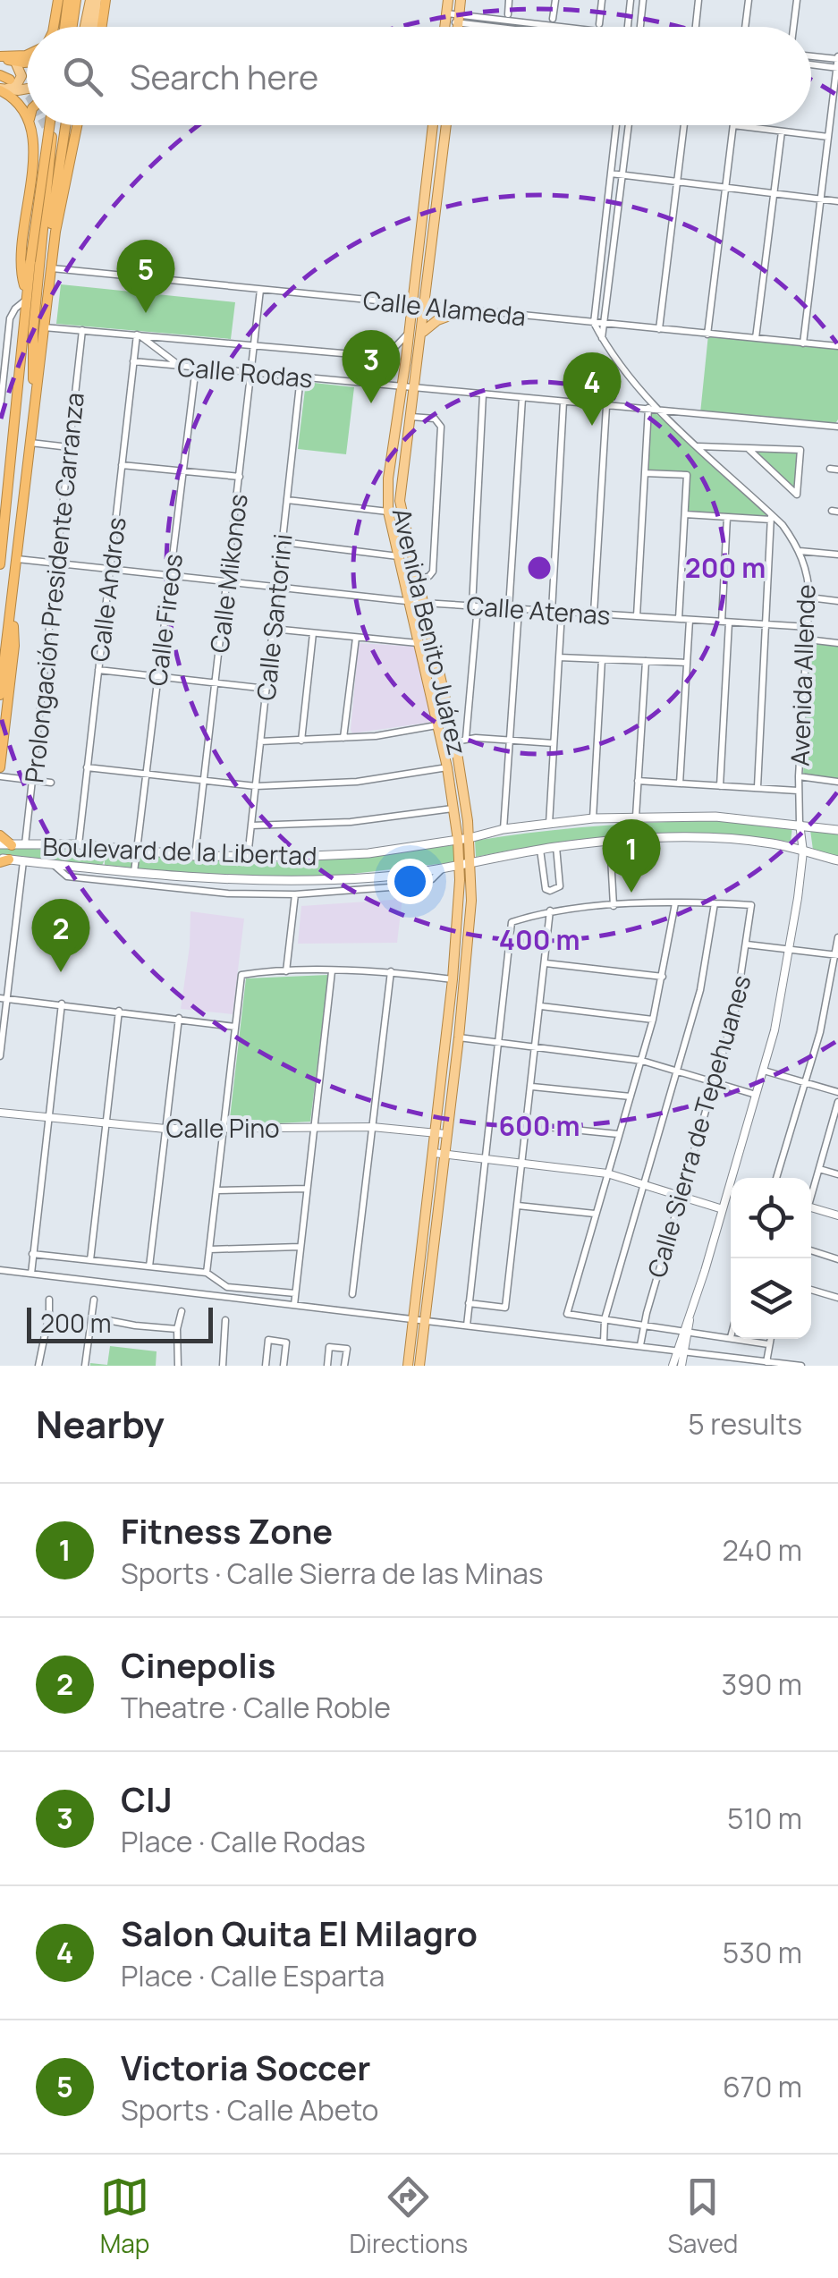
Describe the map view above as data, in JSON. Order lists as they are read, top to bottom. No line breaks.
{"streets":{"main road":["Avenida Benito Juárez","Boulevard de la Libertad"],"street":["Calle Alameda","Calle Rodas","Calle Mikonos","Prolongación Presidente Carranza","Calle Andros","Calle Atenas","Calle Santorini","Calle Fireos","Avenida Allende","Calle Sierra de Tepehuanes","Calle Pino"]},"crossings":[["Calle Alameda","Calle Mikonos"],["Calle Alameda","Avenida Benito Juárez"],["Calle Alameda","Avenida Allende"],["Calle Rodas","Calle Mikonos"],["Calle Rodas","Calle Andros"],["Calle Rodas","Calle Santorini"],["Calle Rodas","Calle Fireos"],["Calle Rodas","Avenida Benito Juárez"],["Calle Rodas","Avenida Allende"],["Calle Mikonos","Calle Atenas"],["Calle Mikonos","Boulevard de la Libertad"],["Prolongación Presidente Carranza","Calle Atenas"],["Prolongación Presidente Carranza","Boulevard de la Libertad"],["Calle Andros","Calle Atenas"],["Calle Andros","Boulevard de la Libertad"],["Calle Atenas","Calle Santorini"],["Calle Atenas","Calle Fireos"],["Calle Atenas","Avenida Benito Juárez"],["Calle Atenas","Avenida Allende"],["Calle Santorini","Boulevard de la Libertad"],["Calle Fireos","Boulevard de la Libertad"],["Avenida Benito Juárez","Boulevard de la Libertad"],["Avenida Benito Juárez","Calle Pino"],["Avenida Allende","Boulevard de la Libertad"]],"scale_bar":"200 m","page":{"search":"Search here","pins":["5","3","4","1","2"],"scale":"200 m","heading":["Nearby","5 results"],"list":[{"mark":"1","name":"Fitness Zone","note":"Sports · Calle Sierra de las Minas","value":"240 m"},{"mark":"2","name":"Cinepolis","note":"Theatre · Calle Roble","value":"390 m"},{"mark":"3","name":"CIJ","note":"Place · Calle Rodas","value":"510 m"},{"mark":"4","name":"Salon Quita El Milagro","note":"Place · Calle Esparta","value":"530 m"},{"mark":"5","name":"Victoria Soccer","note":"Sports · Calle Abeto","value":"670 m"}],"nav":["Map","Directions","Saved"]},"rings":["200 m","400 m","600 m"]}
